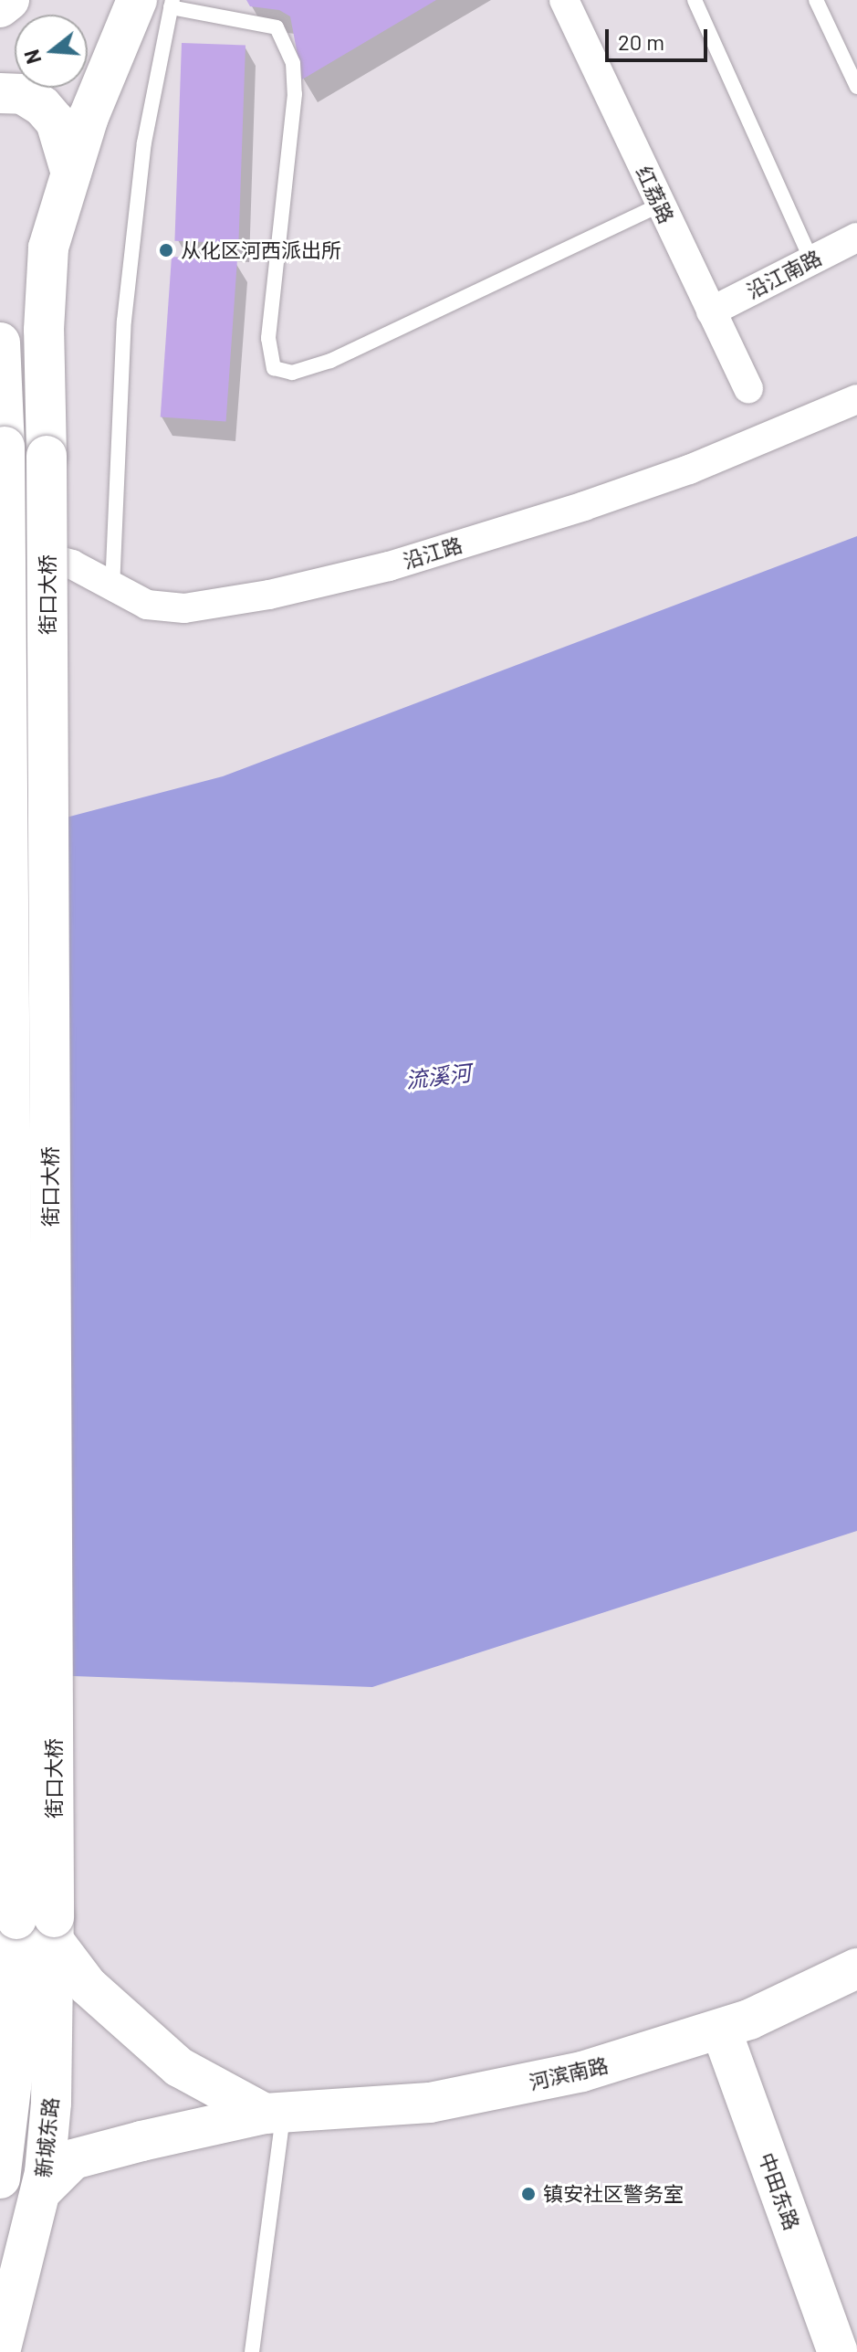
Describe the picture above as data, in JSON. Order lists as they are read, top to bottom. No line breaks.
{"streets":{"main road":["街口大桥","河滨南路","新城东路","中田东路"],"street":["红荔路","沿江南路","沿江路"]},"crossings":[["红荔路","沿江南路"],["街口大桥","新城东路"],["河滨南路","新城东路"],["河滨南路","中田东路"]],"water":["流溪河"],"places":["从化区河西派出所","镇安社区警务室"],"scale_bar":"20 m","north":"left"}
